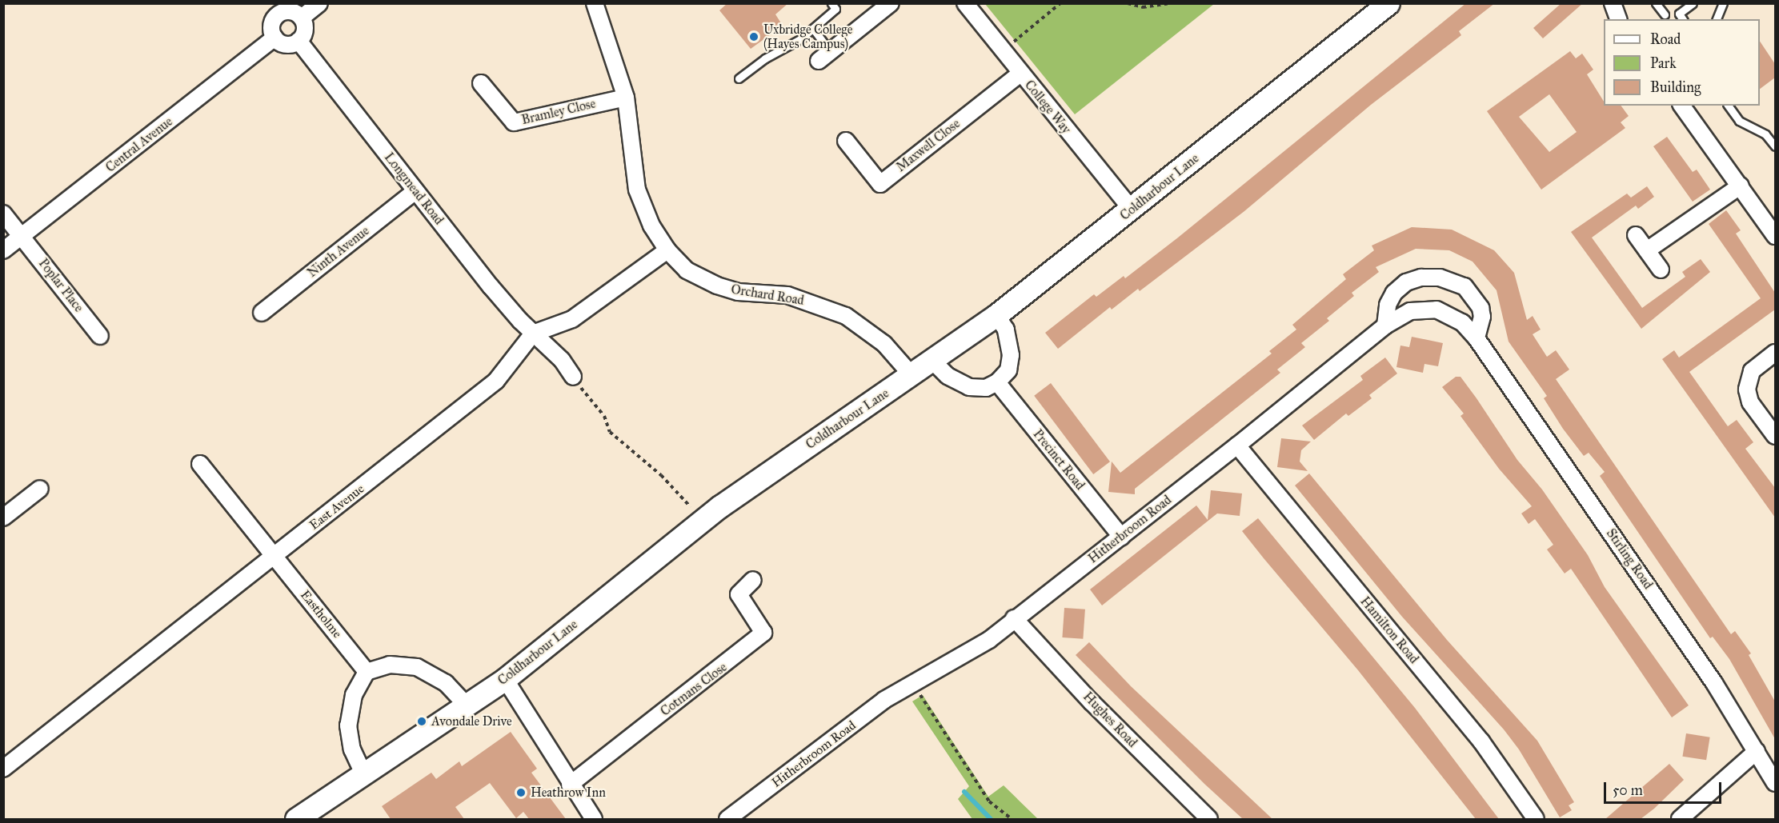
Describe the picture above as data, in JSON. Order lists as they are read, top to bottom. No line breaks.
{"streets":{"street":["College Way","Bramley Close","Central Avenue","Maxwell Close","Coldharbour Lane","Longmead Road","Ninth Avenue","Poplar Place","Orchard Road","Precinct Road","East Avenue","Hitherbroom Road","Stirling Road","Eastholme","Hamilton Road","Cotmans Close","Hughes Road"]},"crossings":[["College Way","Maxwell Close"],["College Way","Coldharbour Lane"],["Bramley Close","Orchard Road"],["Central Avenue","Longmead Road"],["Central Avenue","Poplar Place"],["Coldharbour Lane","Orchard Road"],["Longmead Road","Ninth Avenue"],["Longmead Road","East Avenue"],["Precinct Road","Hitherbroom Road"],["East Avenue","Eastholme"],["Hitherbroom Road","Stirling Road"],["Hitherbroom Road","Hamilton Road"],["Hitherbroom Road","Hughes Road"]],"places":["Uxbridge College (Hayes Campus)","Avondale Drive","Heathrow Inn"],"legend":["Road","Park","Building"],"scale_bar":"50 m"}
